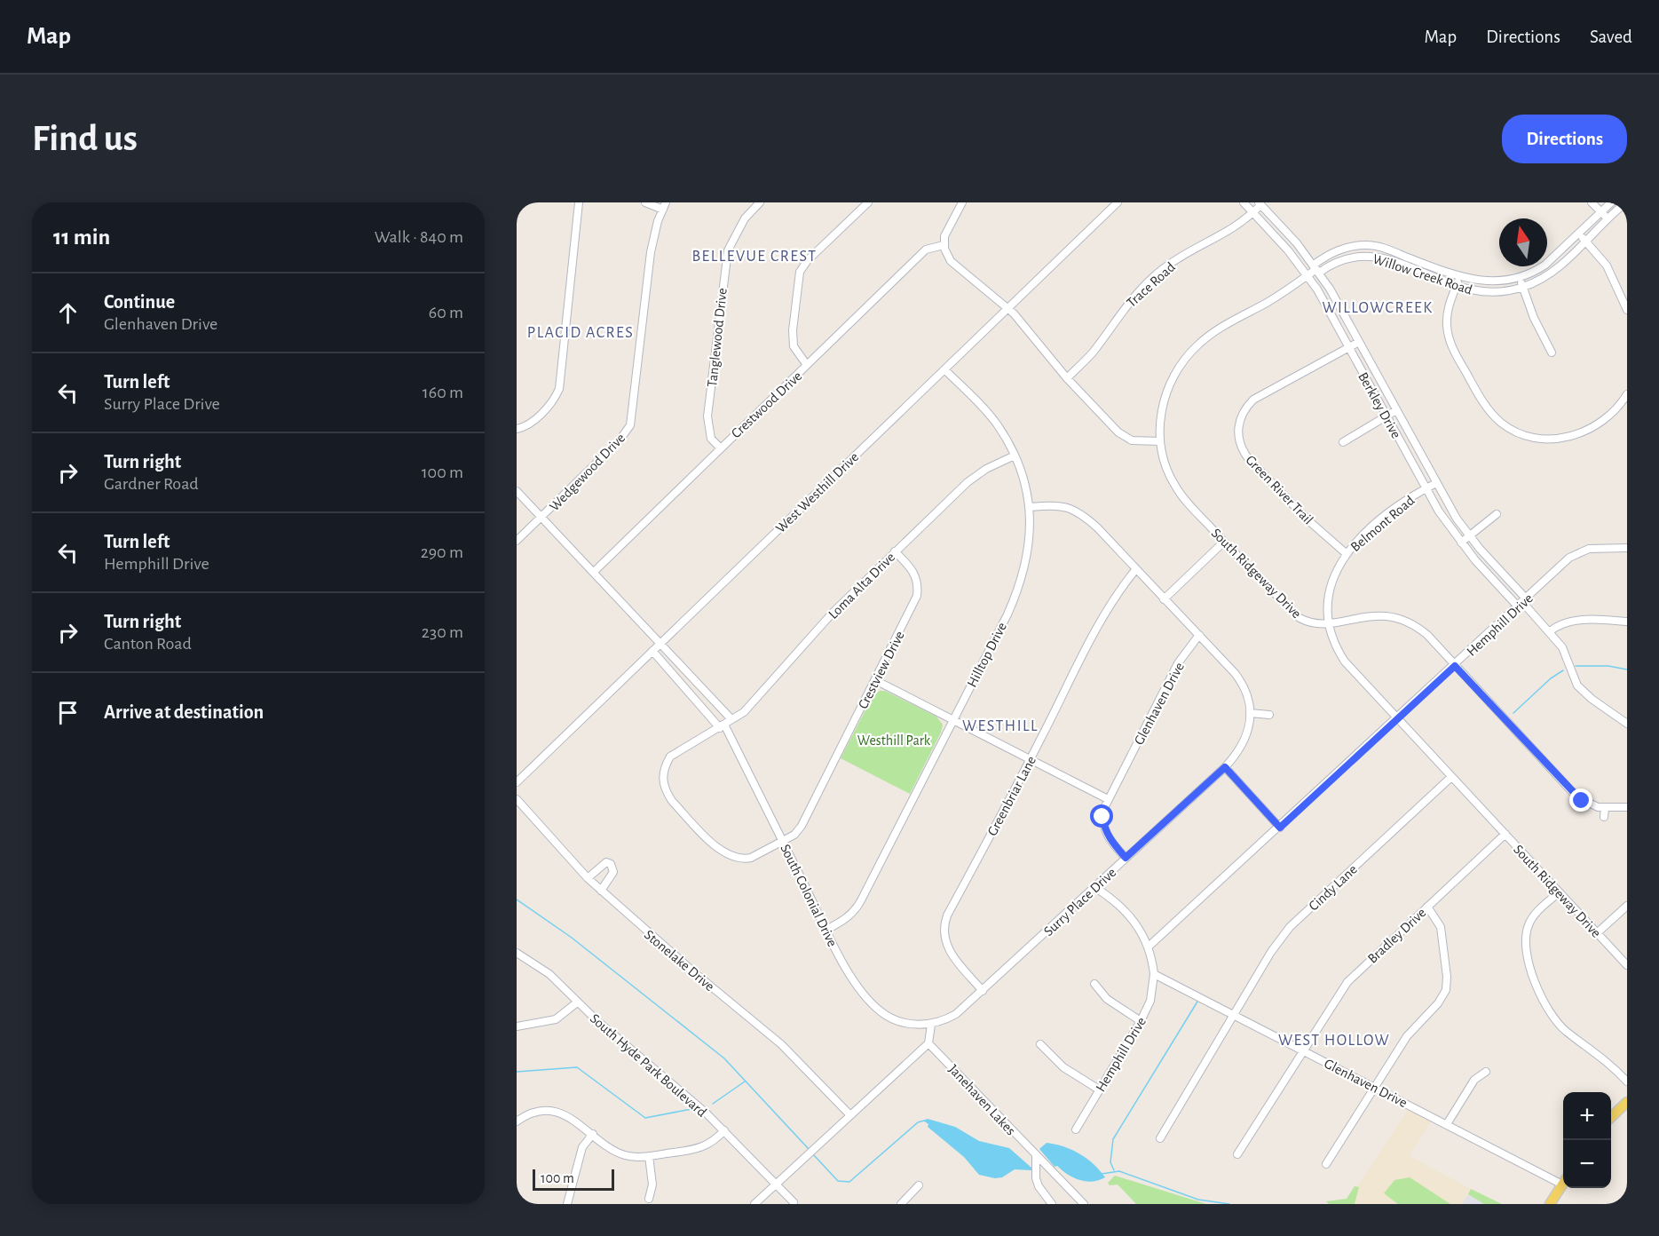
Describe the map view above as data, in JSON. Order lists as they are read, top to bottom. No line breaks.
{"streets":{"street":["Willow Creek Road","Trace Road","Tanglewood Drive","Crestwood Drive","Berkley Drive","Wedgewood Drive","Green River Trail","West Westhill Drive","Belmont Road","South Ridgeway Drive","Loma Alta Drive","Hemphill Drive","Hilltop Drive","Crestview Drive","Glenhaven Drive","Greenbriar Lane","Cindy Lane","South Colonial Drive","Surry Place Drive","Bradley Drive","Stonelake Drive","South Hyde Park Boulevard","Janehaven Lakes"]},"crossings":[["Willow Creek Road","Berkley Drive"],["Willow Creek Road","South Ridgeway Drive"],["Trace Road","Berkley Drive"],["Tanglewood Drive","Crestwood Drive"],["Berkley Drive","Green River Trail"],["Berkley Drive","Belmont Road"],["Berkley Drive","Hemphill Drive"],["Green River Trail","Belmont Road"],["West Westhill Drive","Hilltop Drive"],["West Westhill Drive","South Colonial Drive"],["Belmont Road","South Ridgeway Drive"],["South Ridgeway Drive","Hemphill Drive"],["South Ridgeway Drive","Cindy Lane"],["South Ridgeway Drive","Bradley Drive"],["Loma Alta Drive","Hilltop Drive"],["Loma Alta Drive","Crestview Drive"],["Loma Alta Drive","South Colonial Drive"],["Hemphill Drive","Glenhaven Drive"],["Hilltop Drive","South Colonial Drive"],["Hilltop Drive","Surry Place Drive"],["Crestview Drive","South Colonial Drive"],["Glenhaven Drive","Cindy Lane"],["Glenhaven Drive","Surry Place Drive"],["Glenhaven Drive","Bradley Drive"],["Greenbriar Lane","Surry Place Drive"],["South Colonial Drive","Surry Place Drive"]],"districts":["BELLEVUE CREST","WILLOWCREEK","PLACID ACRES","WESTHILL","WEST HOLLOW"],"parks":["Westhill Park"],"scale_bar":"100 m","north":"top","page":{"header":"Map","nav":["Map","Directions","Saved"],"buttons":"Directions","title":"Find us","heading":["11 min","Walk · 840 m"],"list":[["Continue","Glenhaven Drive","60 m"],["Turn left","Surry Place Drive","160 m"],["Turn right","Gardner Road","100 m"],["Turn left","Hemphill Drive","290 m"],["Turn right","Canton Road","230 m"],"Arrive at destination"],"map_buttons":["+","−"],"scale":"100 m"}}
